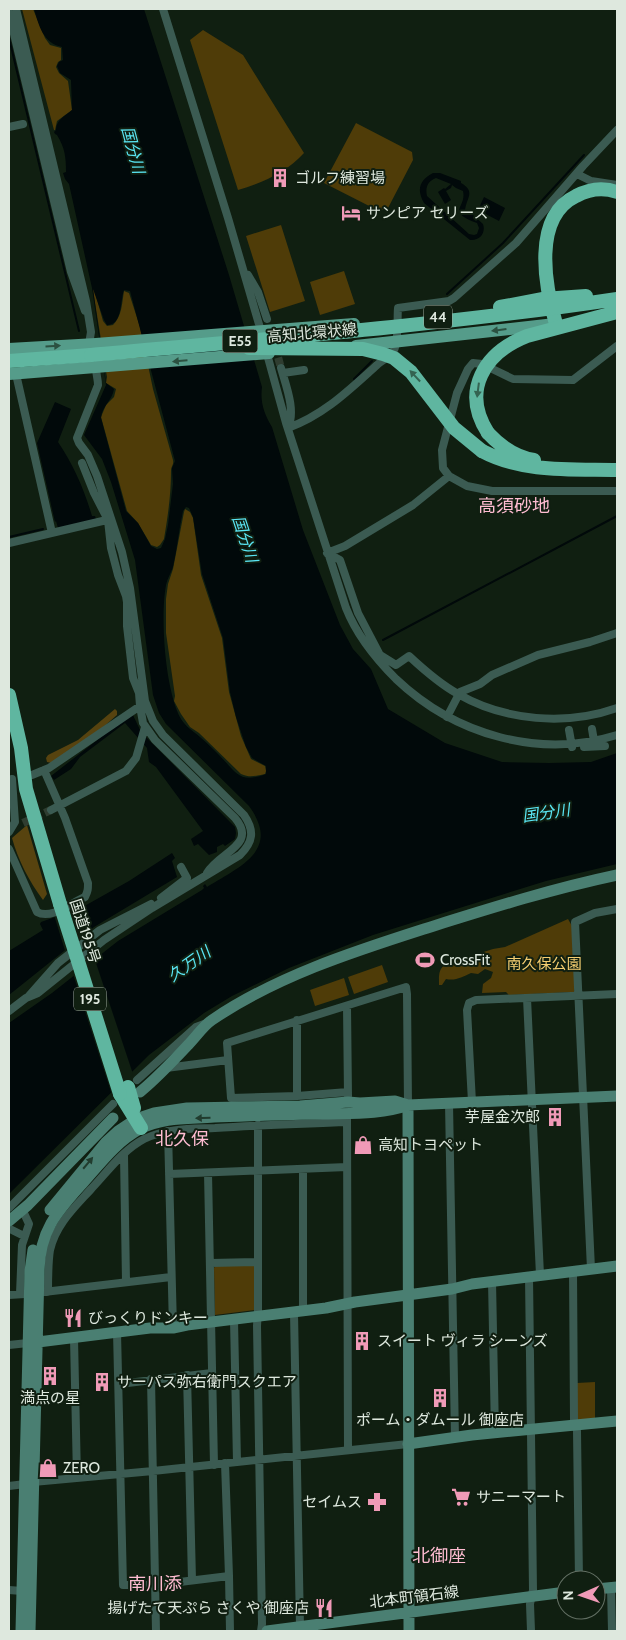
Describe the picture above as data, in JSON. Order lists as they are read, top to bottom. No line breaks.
{"streets":{"highway":["E55","国道195号","195"],"main road":["44","高知北環状線"],"street":["北本町領石線"]},"crossings":[["高知北環状線","E55"]],"districts":["高須砂地","北久保","北御座","南川添"],"water":["国分川","久万川"],"parks":["南久保公園"],"places":{"building":["ゴルフ練習場","芋屋金次郎","スイート ヴィラ シーンズ","満点の星","サーパス弥右衛門スクエア","ポーム・ダムール 御座店"],"hotel":["サンピア セリーズ"],"sports":["CrossFit"],"shop":["高知トヨペット","ZERO"],"restaurant":["びっくりドンキー","揚げたて天ぷら さくや 御座店"],"supermarket":["サニーマート"],"pharmacy":["セイムス"]},"north":"left"}
